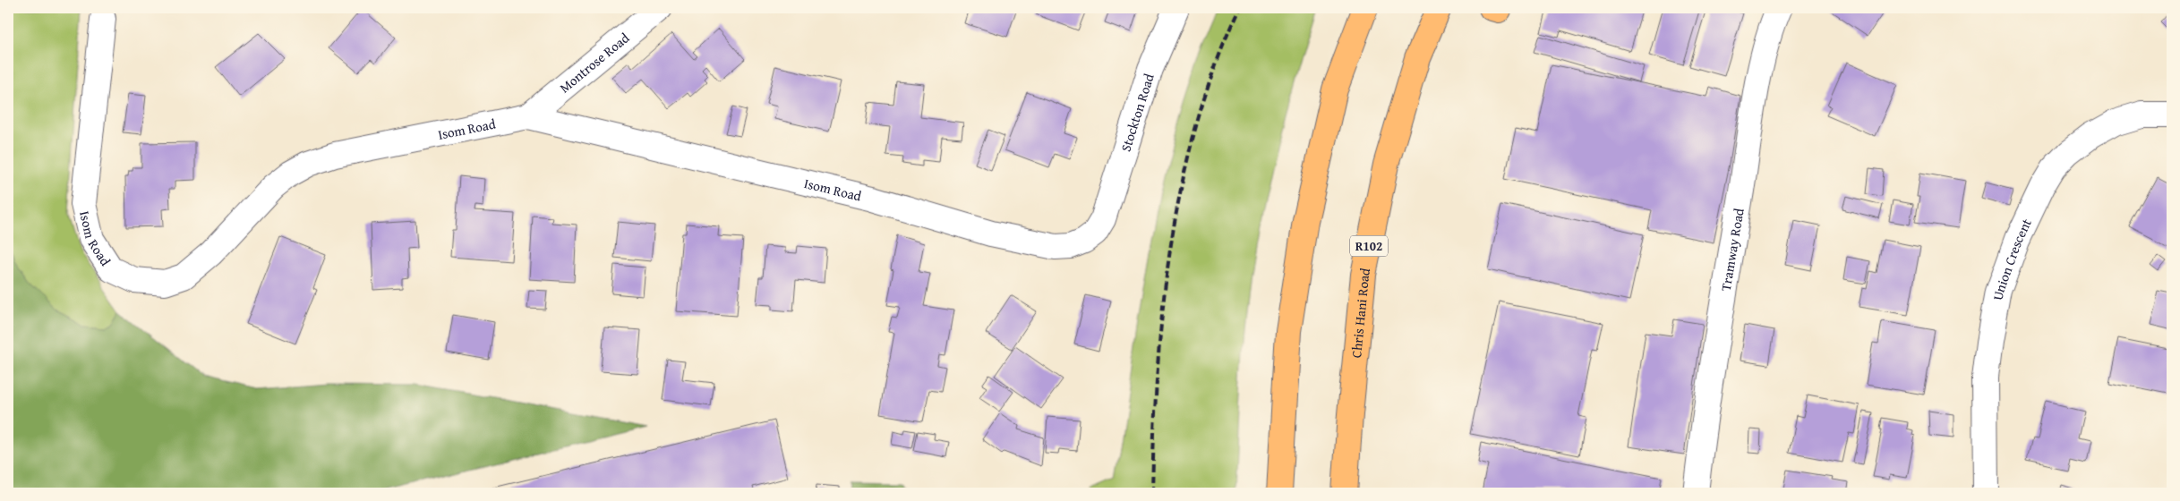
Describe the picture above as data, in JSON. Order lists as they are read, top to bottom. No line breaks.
{"streets":{"main road":["R102","Chris Hani Road"],"street":["Montrose Road","Stockton Road","Isom Road","Tramway Road","Union Crescent"]},"crossings":[["Montrose Road","Isom Road"],["Stockton Road","Isom Road"]]}
